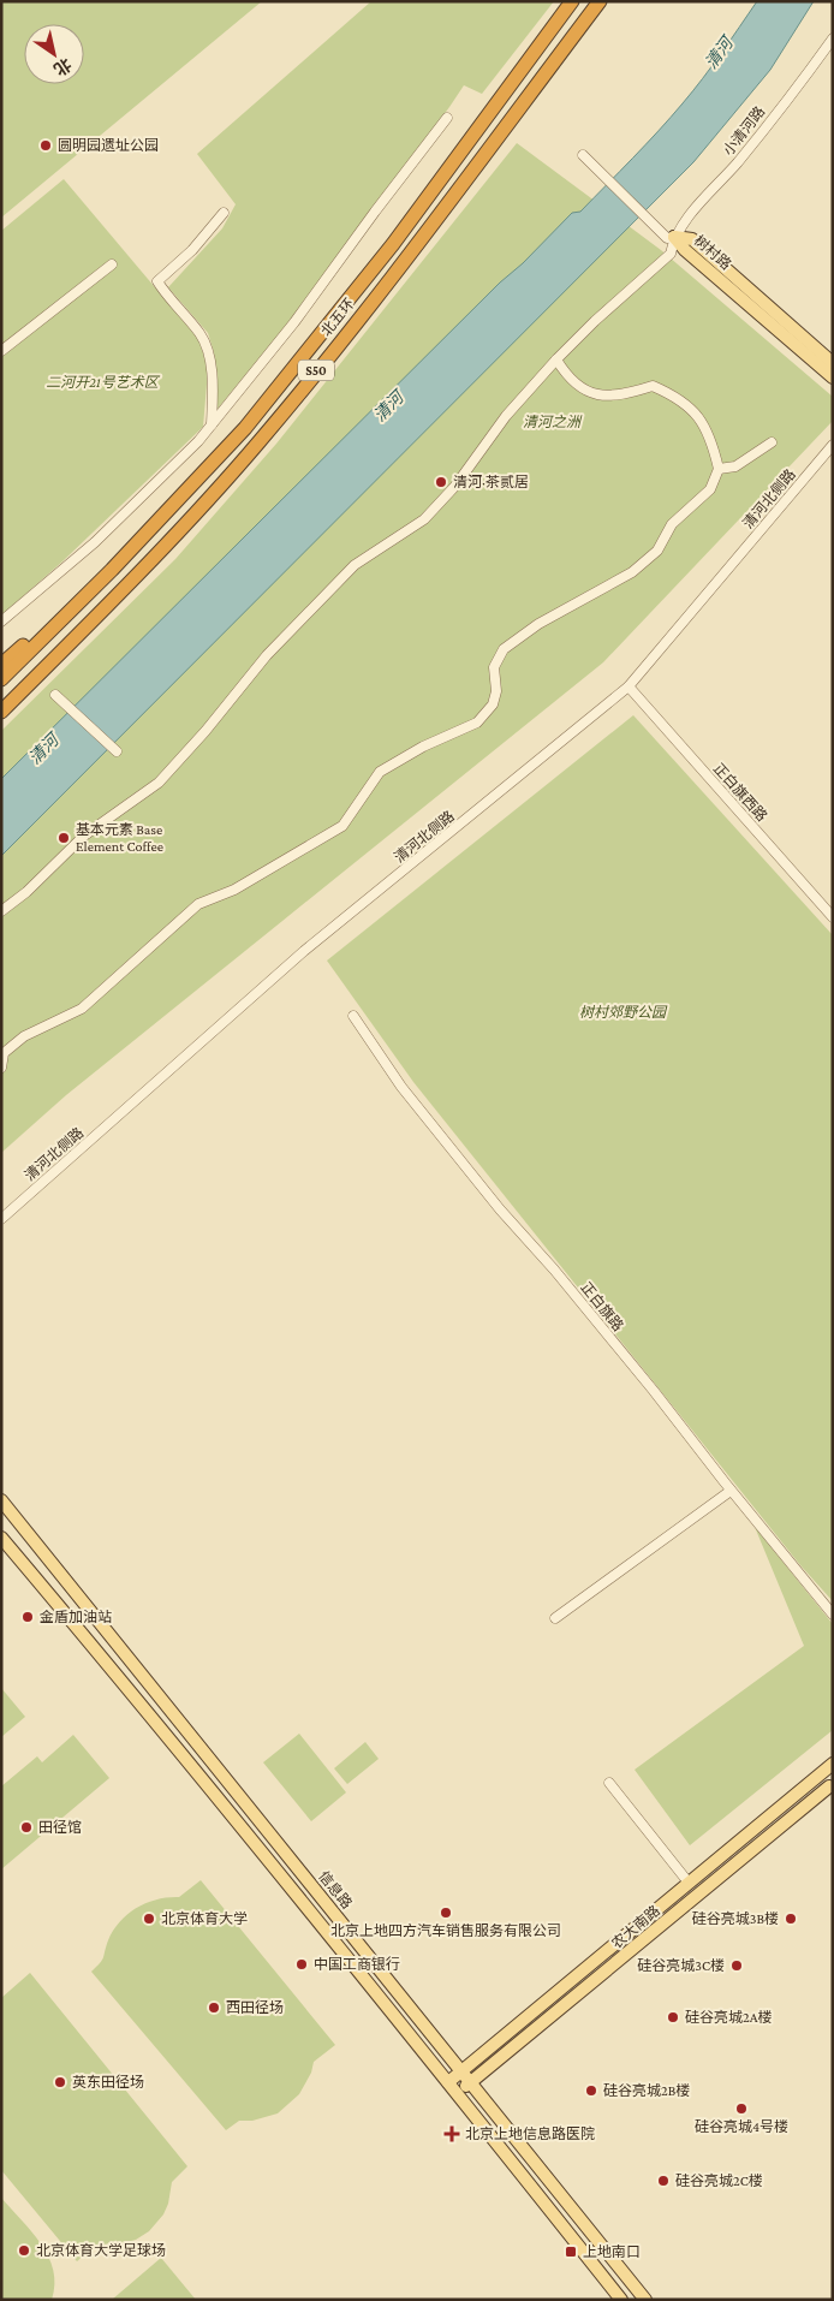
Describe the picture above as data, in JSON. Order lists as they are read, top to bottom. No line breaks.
{"streets":{"highway":["北五环","S50"],"main road":["树村路","信息路","农大南路"],"street":["小清河路","清河北侧路","正白旗西路","正白旗路"]},"crossings":[["小清河路","树村路"],["清河北侧路","正白旗西路"],["信息路","农大南路"]],"water":["清河"],"parks":["二河开21号艺术区","清河之洲","树村郊野公园"],"places":{"other":["圆明园遗址公园","清河·茶贰居","基本元素 Base Element Coffee","金盾加油站","田径馆","北京上地四方汽车销售服务有限公司","北京体育大学","硅谷亮城3B楼","中国工商银行","硅谷亮城3C楼","西田径场","硅谷亮城2A楼","英东田径场","硅谷亮城2B楼","硅谷亮城4号楼","硅谷亮城2C楼","北京体育大学足球场"],"health":["北京上地信息路医院"],"transit":["上地南口"]},"north":"bottom right"}
